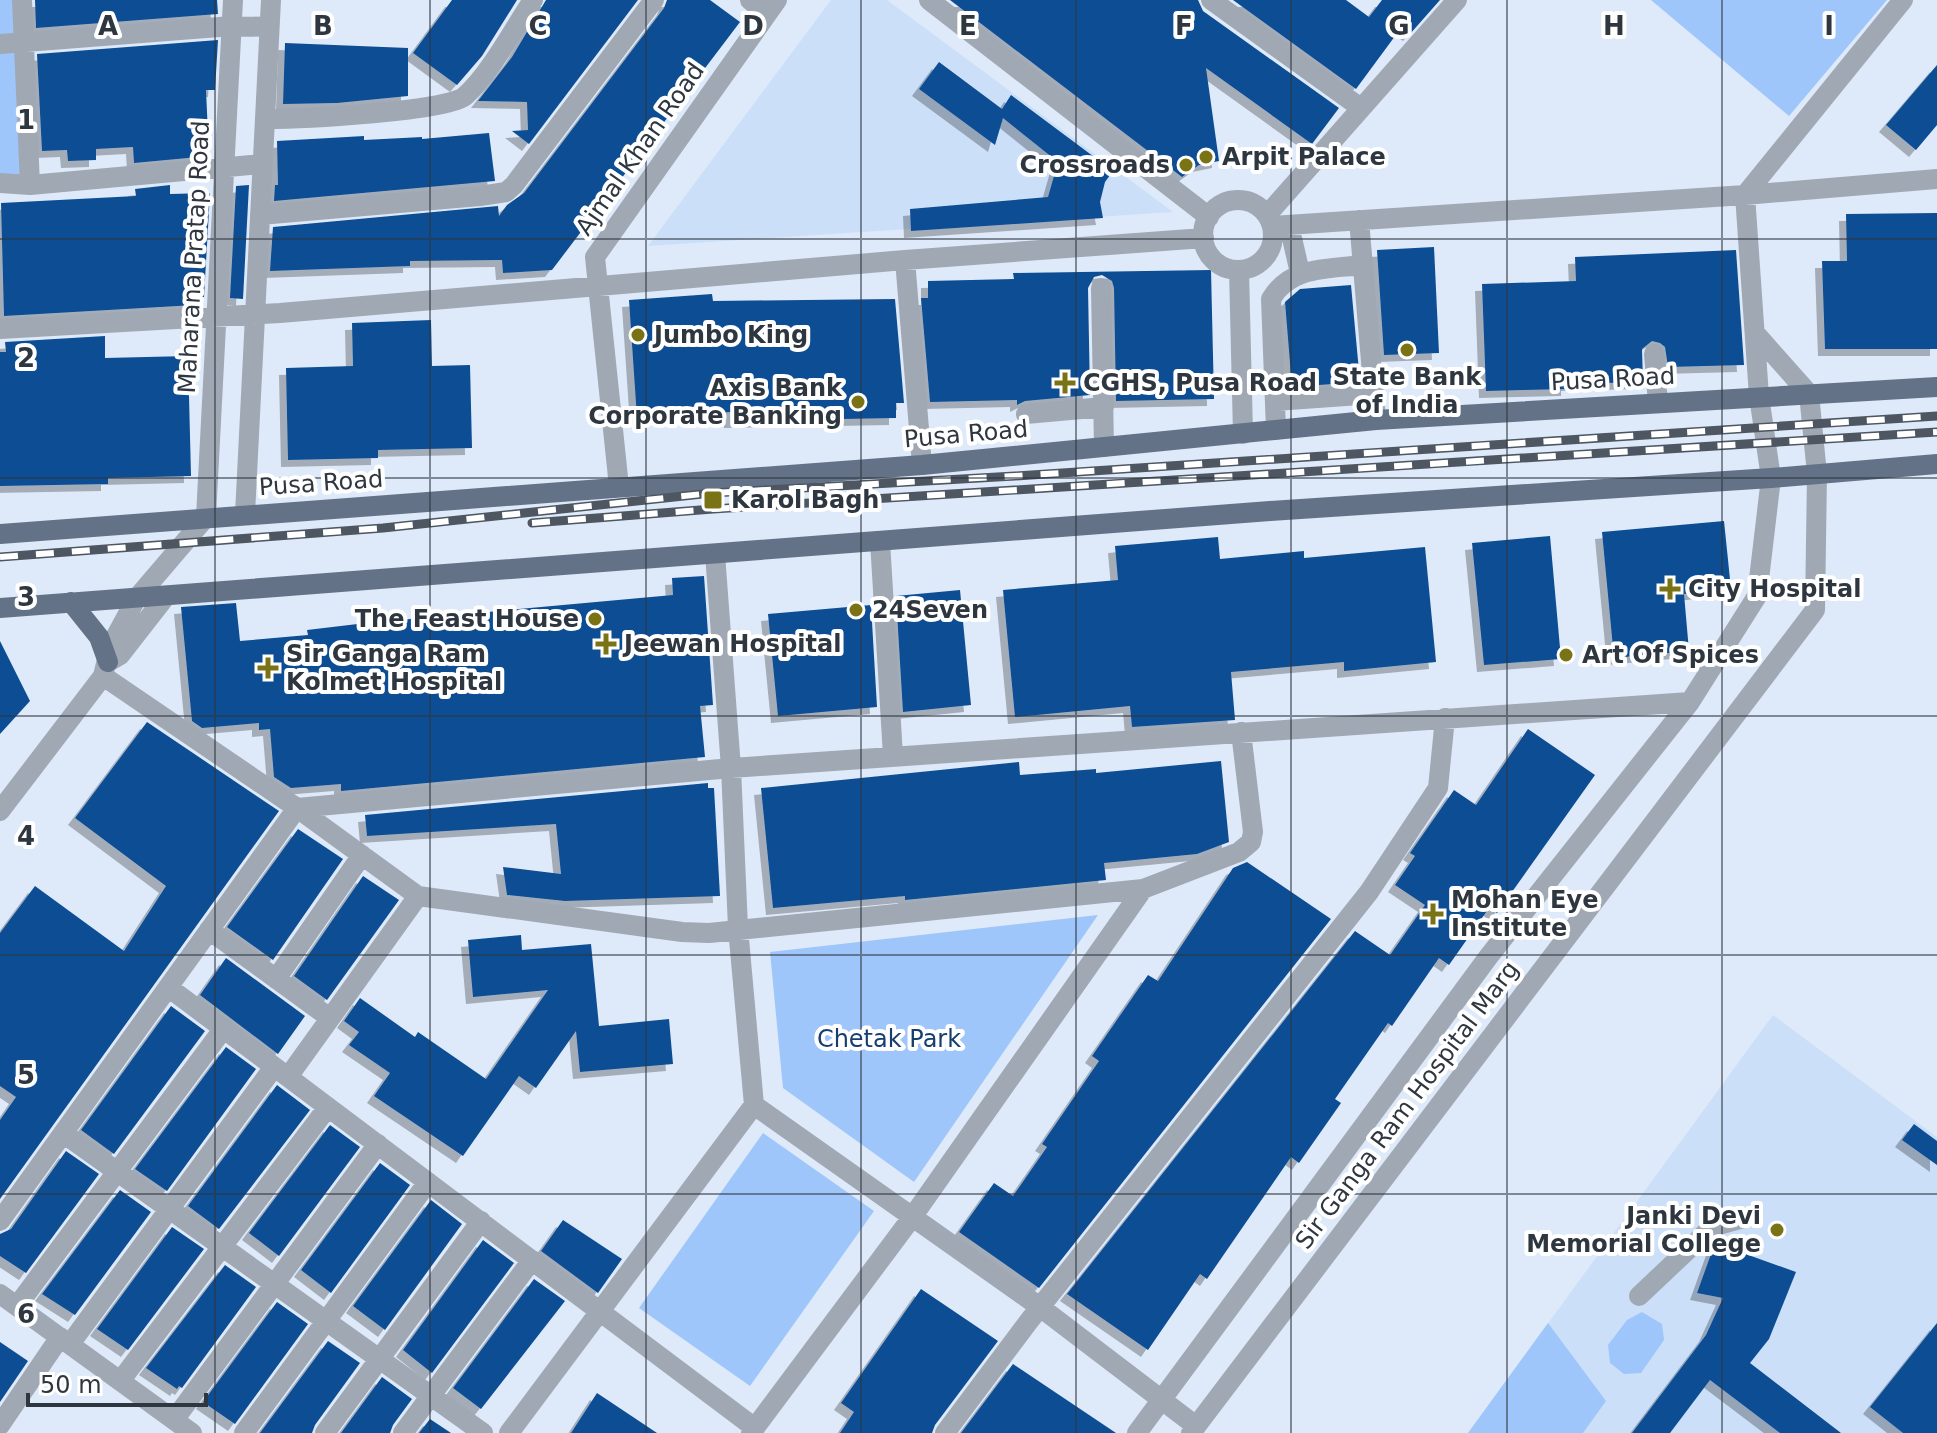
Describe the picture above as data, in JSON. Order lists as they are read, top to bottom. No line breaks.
{"streets":{"main road":["Pusa Road"],"street":["Ajmal Khan Road","Maharana Pratap Road","Sir Ganga Ram Hospital Marg"]},"crossings":[["Ajmal Khan Road","Pusa Road"],["Maharana Pratap Road","Pusa Road"],["Pusa Road","Sir Ganga Ram Hospital Marg"]],"parks":["Chetak Park"],"places":{"other":["Arpit Palace","Crossroads","Jumbo King","State Bank of India","Axis Bank Corporate Banking","24Seven","The Feast House","Art Of Spices","Janki Devi Memorial College"],"health":["CGHS, Pusa Road","City Hospital","Jeewan Hospital","Sir Ganga Ram Kolmet Hospital","Mohan Eye Institute"],"transit":["Karol Bagh"]},"scale_bar":"50 m","grid":{"columns":["A","B","C","D","E","F","G","H","I"],"rows":["1","2","3","4","5","6"]}}
